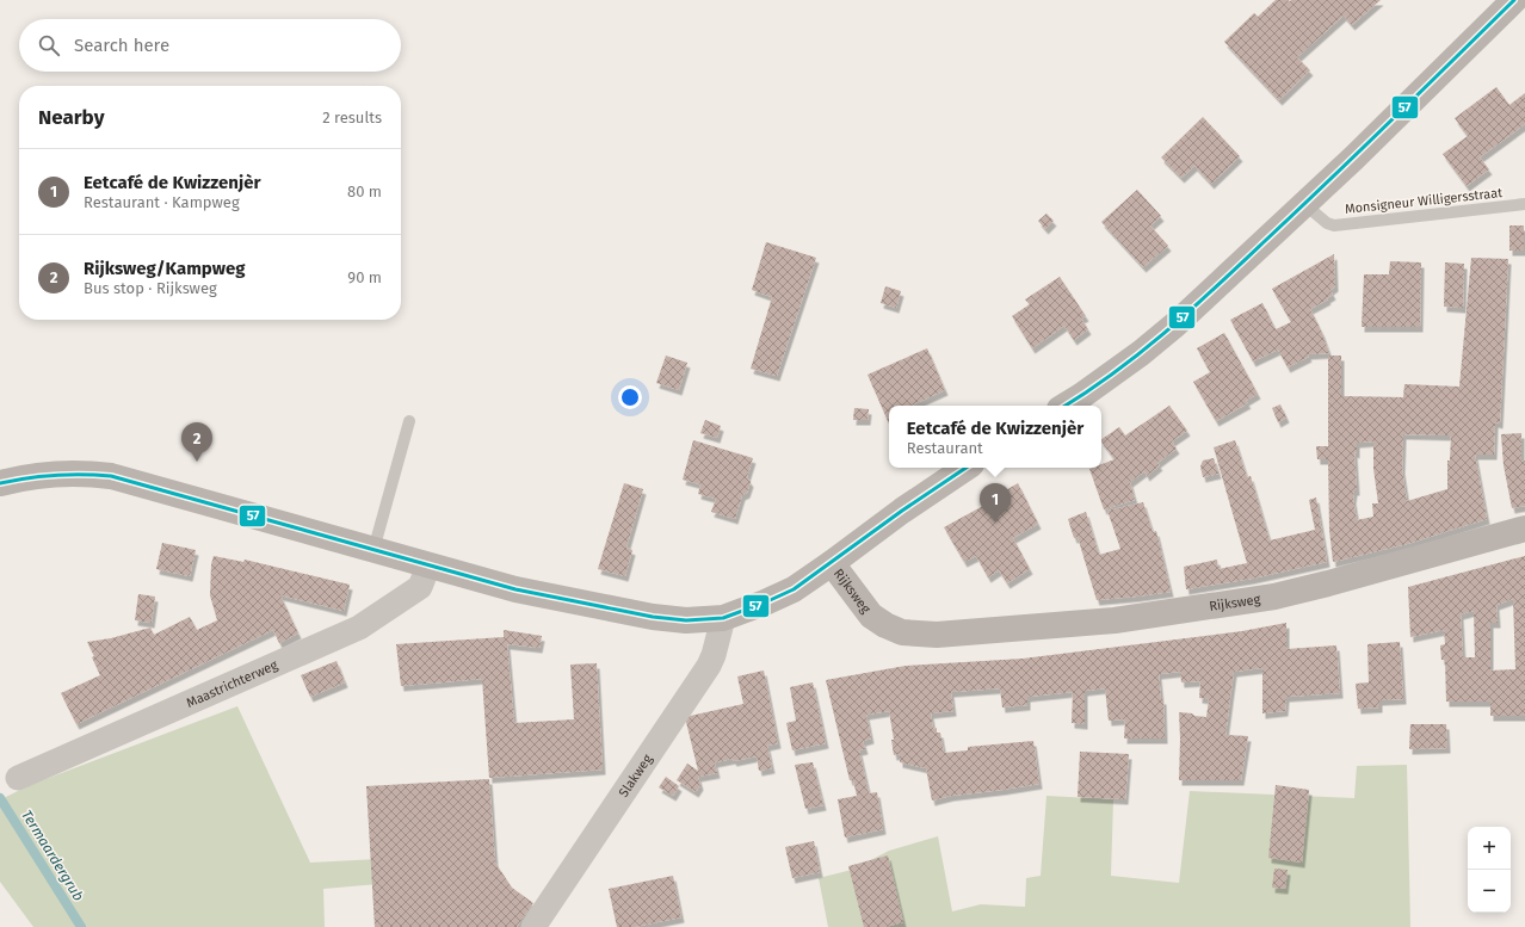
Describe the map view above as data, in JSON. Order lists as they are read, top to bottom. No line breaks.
{"streets":{"main road":["Rijksweg"],"street":["Maastrichterweg","Slakweg"],"lane":["Monsigneur Willigersstraat"]},"crossings":[["Rijksweg","Maastrichterweg"],["Rijksweg","Slakweg"]],"water":["Termaardergrub"],"lines":["transit line 57"],"page":{"search":"Search here","heading":["Nearby","2 results"],"list":[{"mark":"1","name":"Eetcafé de Kwizzenjèr","note":"Restaurant · Kampweg","value":"80 m"},{"mark":"2","name":"Rijksweg/Kampweg","note":"Bus stop · Rijksweg","value":"90 m"}],"popup":["Eetcafé de Kwizzenjèr","Restaurant"],"pins":["2","1"],"map_buttons":["+","−"]}}
